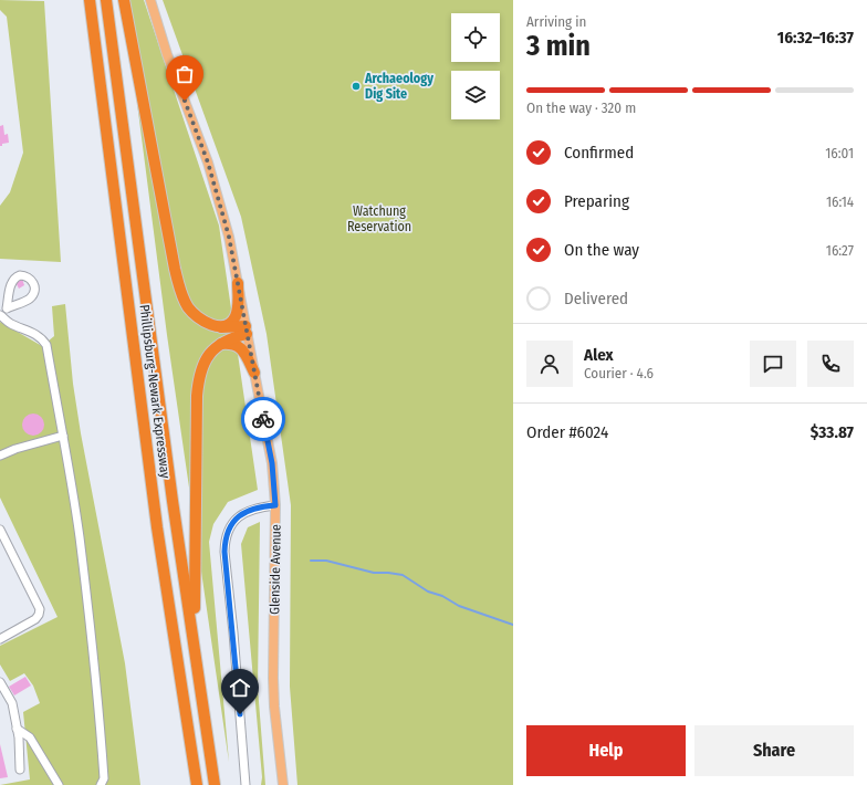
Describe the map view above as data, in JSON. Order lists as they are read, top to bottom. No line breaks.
{"streets":{"highway":["Phillipsburg-Newark Expressway"],"main road":["Glenside Avenue"]},"parks":["Watchung Reservation"],"places":["Archaeology Dig Site"],"page":{"heading":["3 min","Arriving in","16:32–16:37"],"panel":["Alex","Courier · 4.6","Order #6024","$33.87"],"bar":"On the way · 320 m","list":[["Confirmed","16:01"],["Preparing","16:14"],["On the way","16:27"],"Delivered"],"buttons":["Help","Share"]}}
